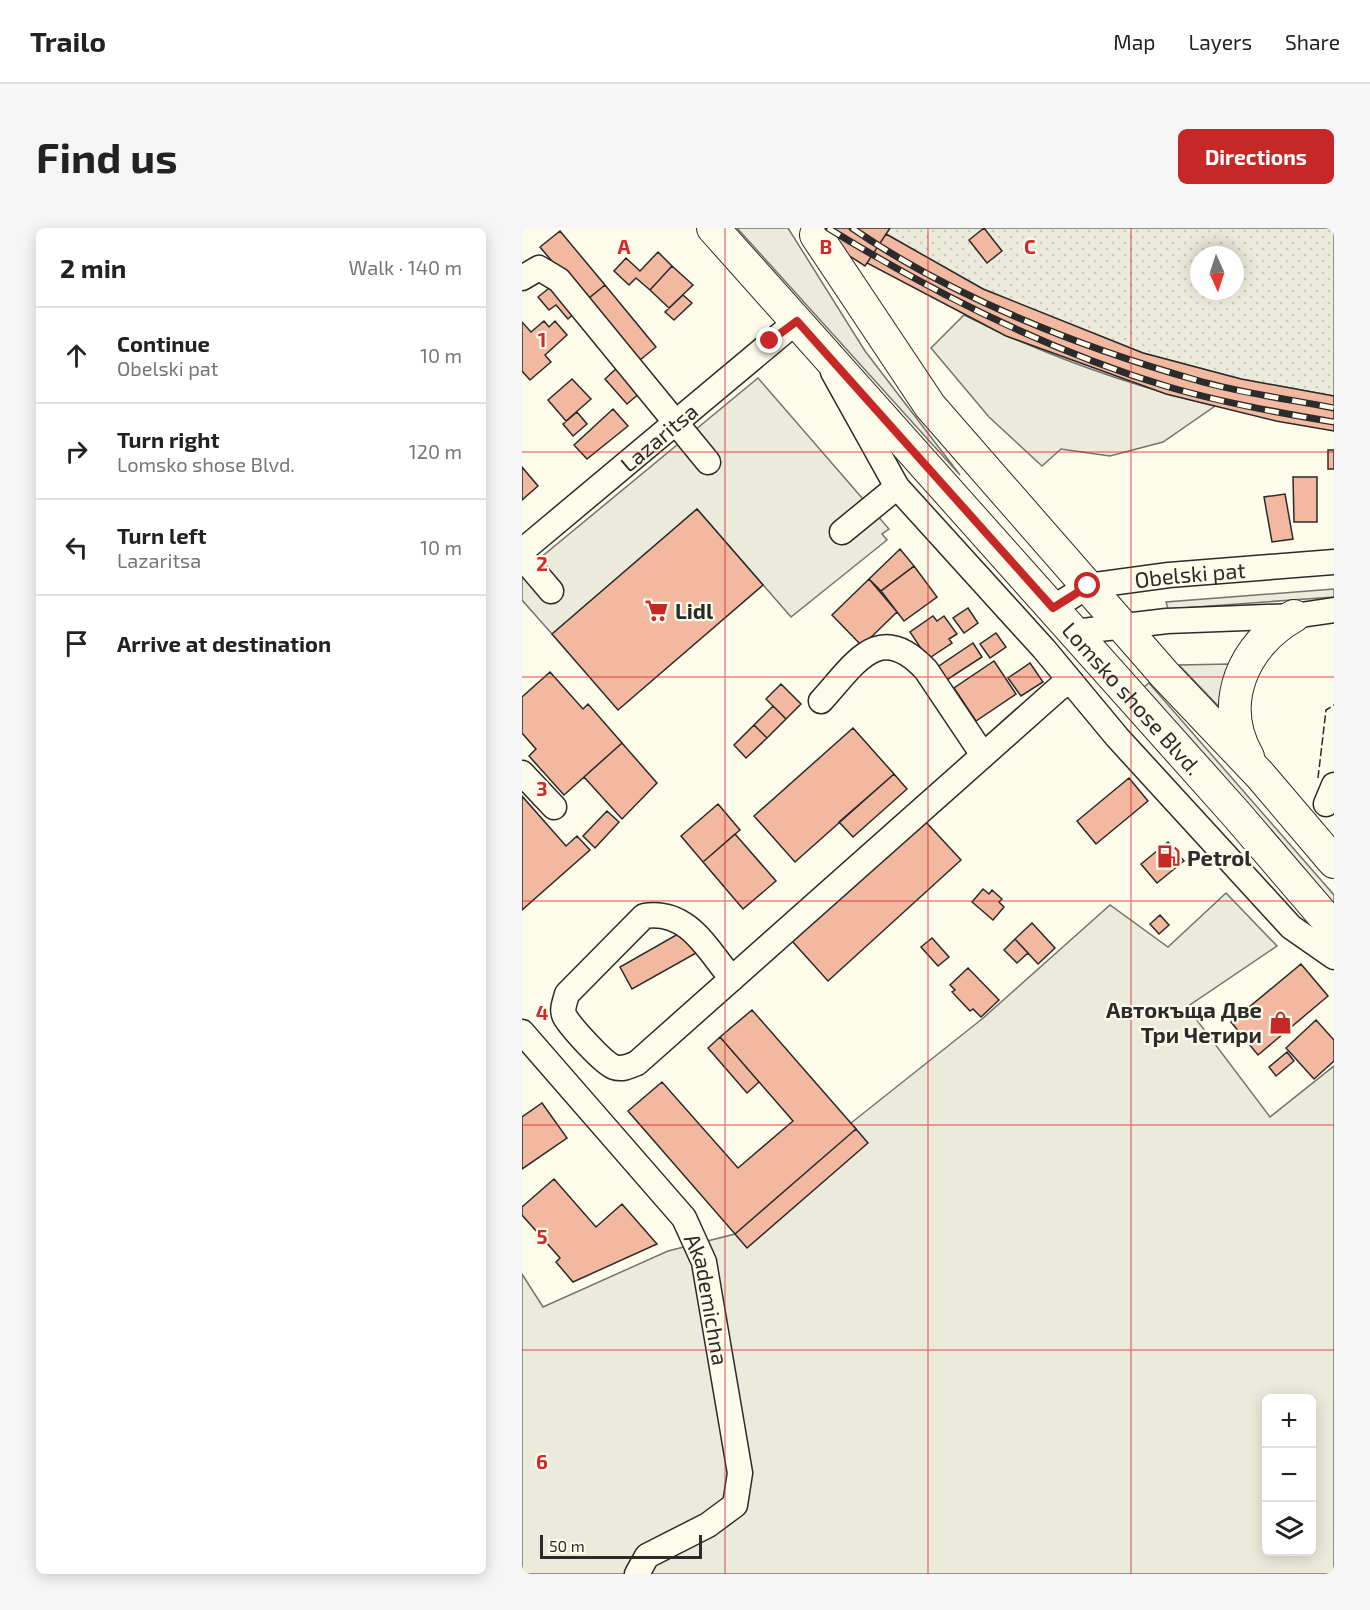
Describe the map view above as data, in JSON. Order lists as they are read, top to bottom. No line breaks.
{"streets":{"main road":["Lomsko shose Blvd."],"street":["Lazaritsa","Obelski pat","Akademichna"]},"crossings":[["Lazaritsa","Lomsko shose Blvd."],["Obelski pat","Lomsko shose Blvd."]],"places":{"supermarket":["Lidl"],"fuel station":["Petrol"],"shop":["Автокъща Две Три Четири"]},"scale_bar":"50 m","north":"bottom","page":{"header":"Trailo","nav":["Map","Layers","Share"],"buttons":"Directions","title":"Find us","heading":["2 min","Walk · 140 m"],"list":[["Continue","Obelski pat","10 m"],["Turn right","Lomsko shose Blvd.","120 m"],["Turn left","Lazaritsa","10 m"],"Arrive at destination"],"map_buttons":["+","−"],"scale":"50 m"},"grid":{"columns":["A","B","C"],"rows":["1","2","3","4","5","6"]}}
